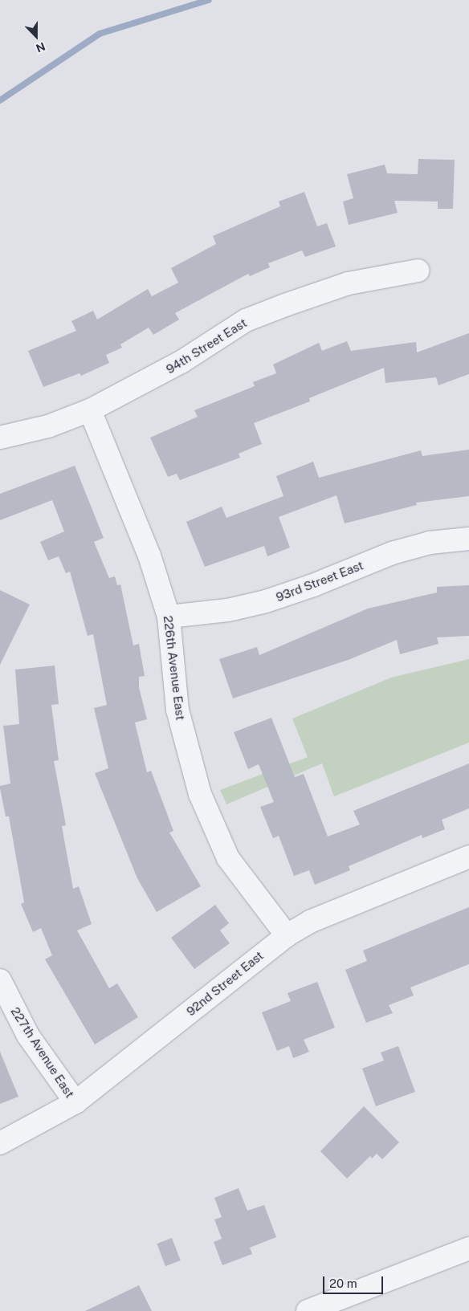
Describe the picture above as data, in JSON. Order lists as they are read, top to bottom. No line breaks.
{"streets":{"street":["94th Street East","93rd Street East","226th Avenue East","92nd Street East","227th Avenue East"]},"crossings":[["94th Street East","226th Avenue East"],["93rd Street East","226th Avenue East"],["226th Avenue East","92nd Street East"],["92nd Street East","227th Avenue East"]],"scale_bar":"20 m","north":"bottom"}
